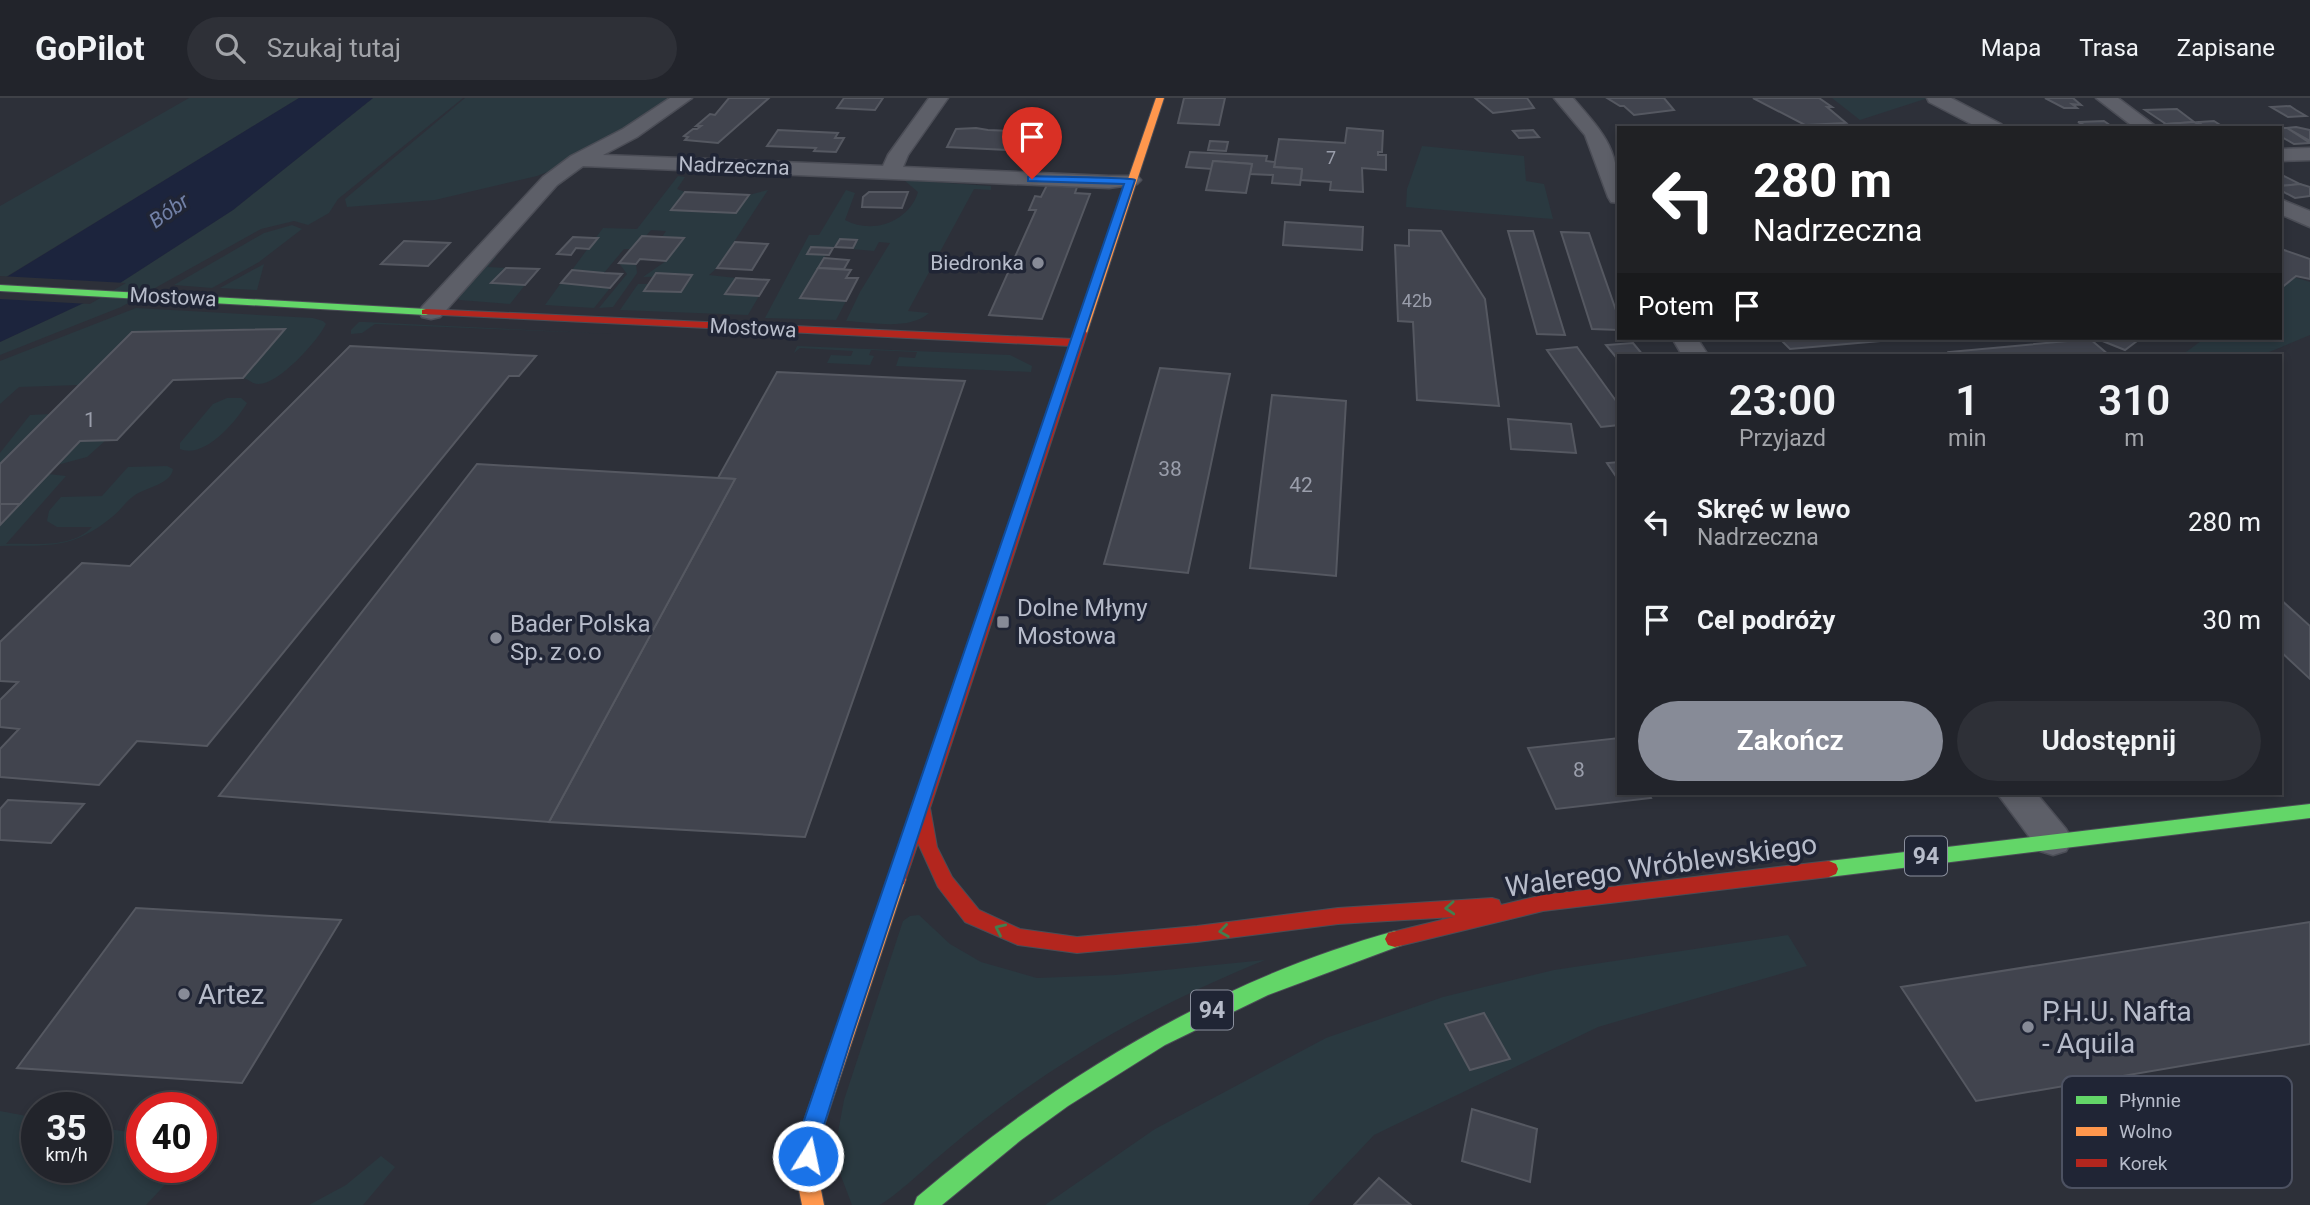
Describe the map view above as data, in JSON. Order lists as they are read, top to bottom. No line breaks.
{"streets":{"street":["Nadrzeczna","Mostowa","94","Walerego Wróblewskiego"]},"water":["Bóbr"],"places":{"other":["Biedronka","Bader Polska Sp. z o.o","Artez","P.H.U. Nafta - Aquila"],"transit":["Dolne Młyny Mostowa"]},"house_numbers":["7","42b","1","38","42","8"],"legend":["Płynnie","Wolno","Korek"],"page":{"header":"GoPilot","search":"Szukaj tutaj","nav":["Mapa","Trasa","Zapisane"],"turn":["280 m","Nadrzeczna"],"then":"Potem","eta":["23:00","Przyjazd","1","min","310","m"],"list":[{"name":"Skręć w lewo","note":"Nadrzeczna","value":"280 m"},{"name":"Cel podróży","value":"30 m"}],"buttons":["Zakończ","Udostępnij"],"speed":"35 km/h","limit":"40"}}
